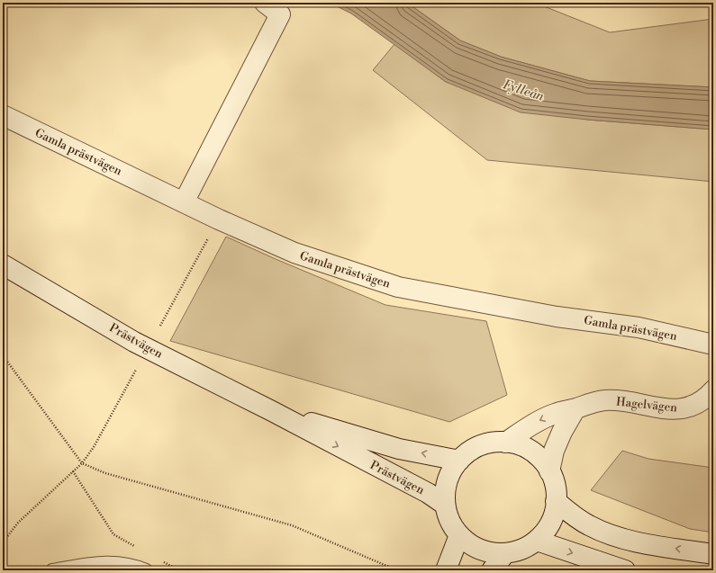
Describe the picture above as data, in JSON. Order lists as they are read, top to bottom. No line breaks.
{"streets":{"street":["Gamla prästvägen","Prästvägen","Hagelvägen"]},"crossings":[["Prästvägen","Hagelvägen"]],"water":["Fylleån"]}
